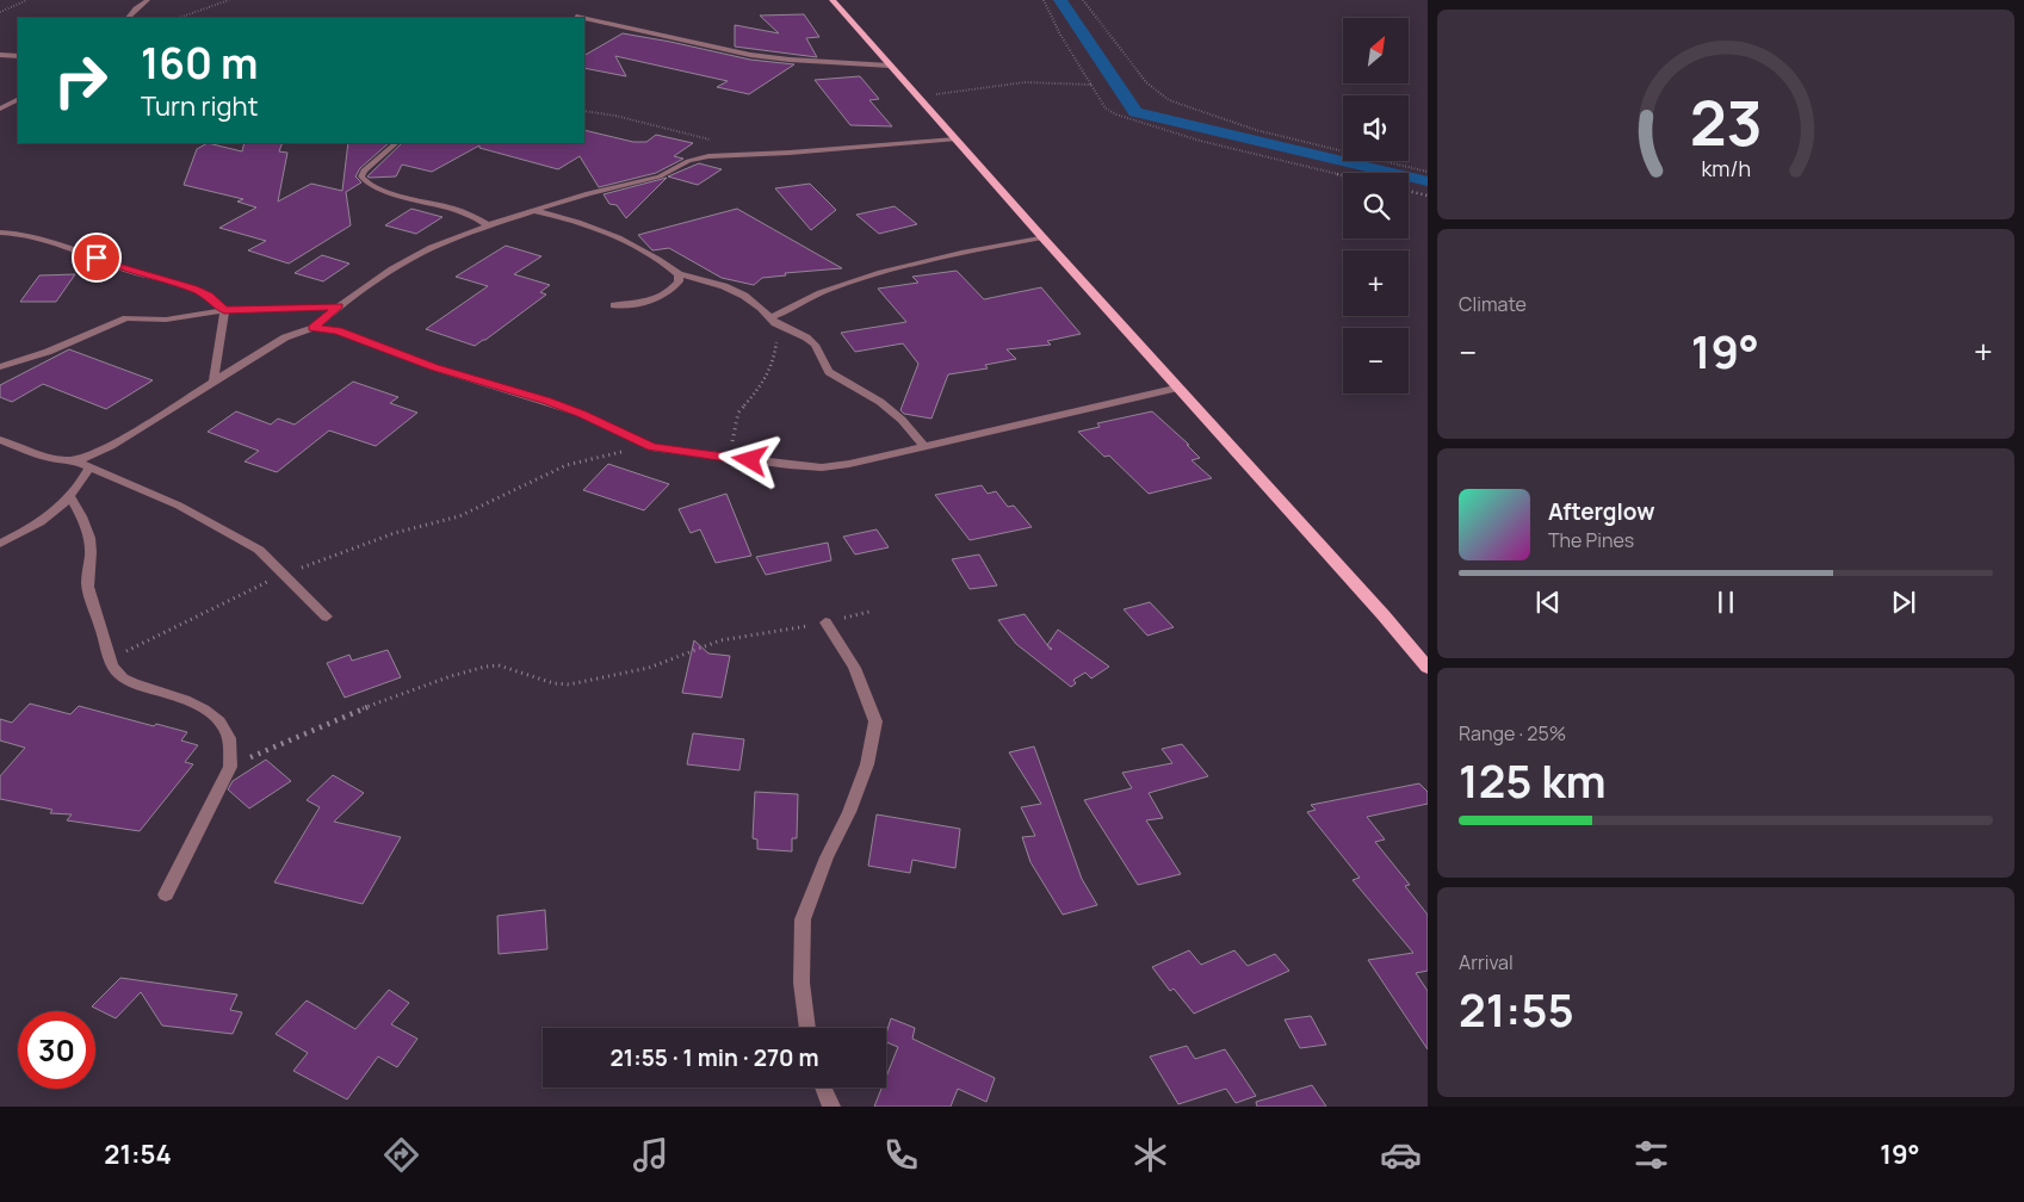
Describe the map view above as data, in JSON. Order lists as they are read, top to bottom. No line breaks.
{"north":"top right","page":{"map_buttons":["+","−"],"turn":["160 m","Turn right"],"tile":["Climate",["Range · 25%","125 km"],["Arrival","21:55"]],"heat":["−","19°","+"],"song":["Afterglow","The Pines"],"limit":"30","trip":"21:55 · 1 min · 270 m","tabs":["21:54","19°"],"gauge":["23","km/h"]}}
